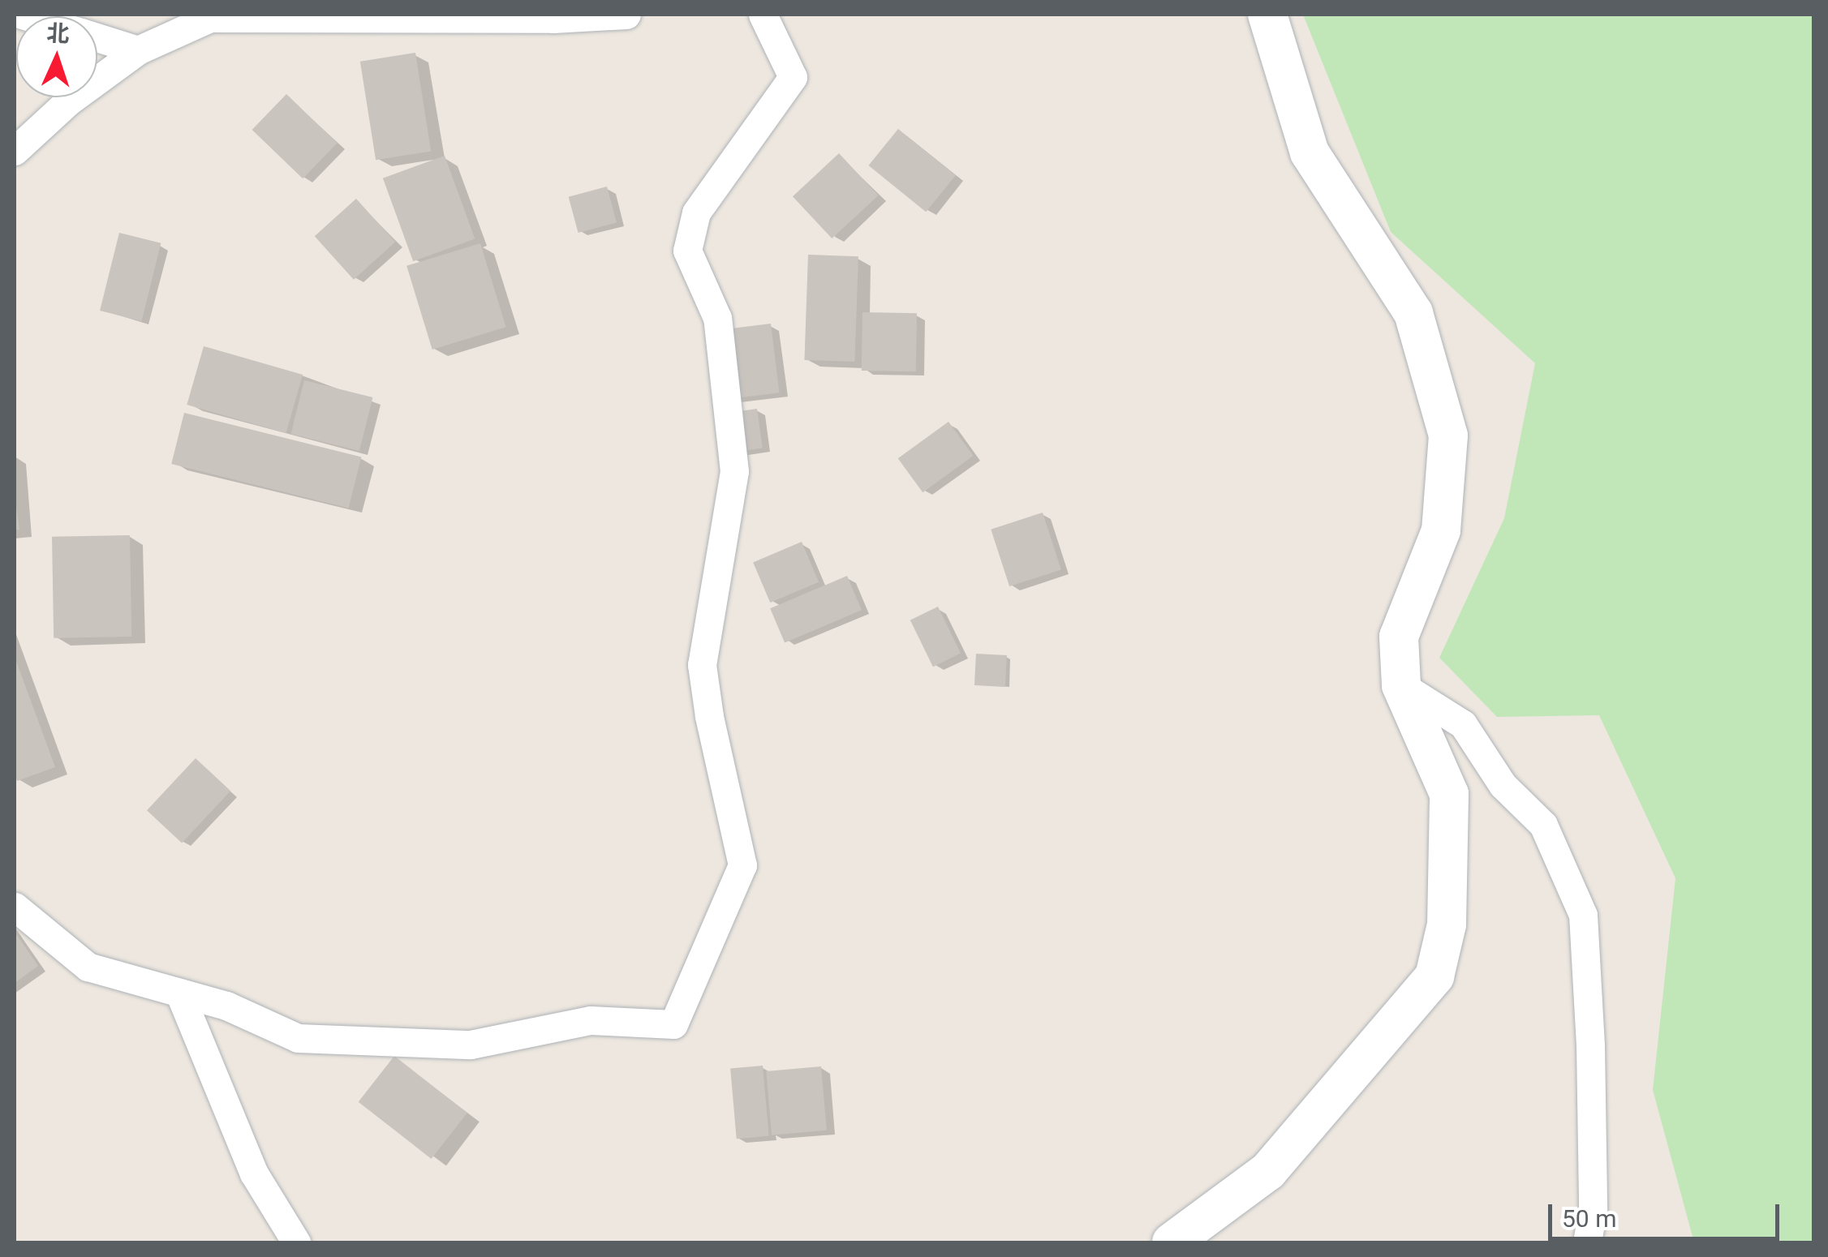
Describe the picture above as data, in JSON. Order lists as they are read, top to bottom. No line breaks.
{"scale_bar":"50 m","north":"top"}
